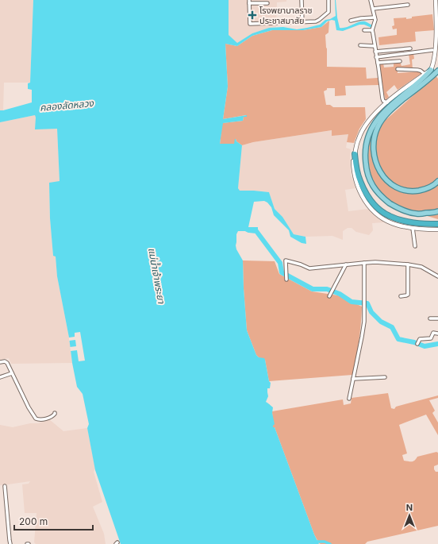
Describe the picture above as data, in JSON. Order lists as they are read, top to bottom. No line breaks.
{"water":["คลองลัดหลวง","แม่น้ำเจ้าพระยา"],"places":{"health":["โรงพยาบาลราช ประชาสมาสัย"]},"scale_bar":"200 m","north":"top"}
